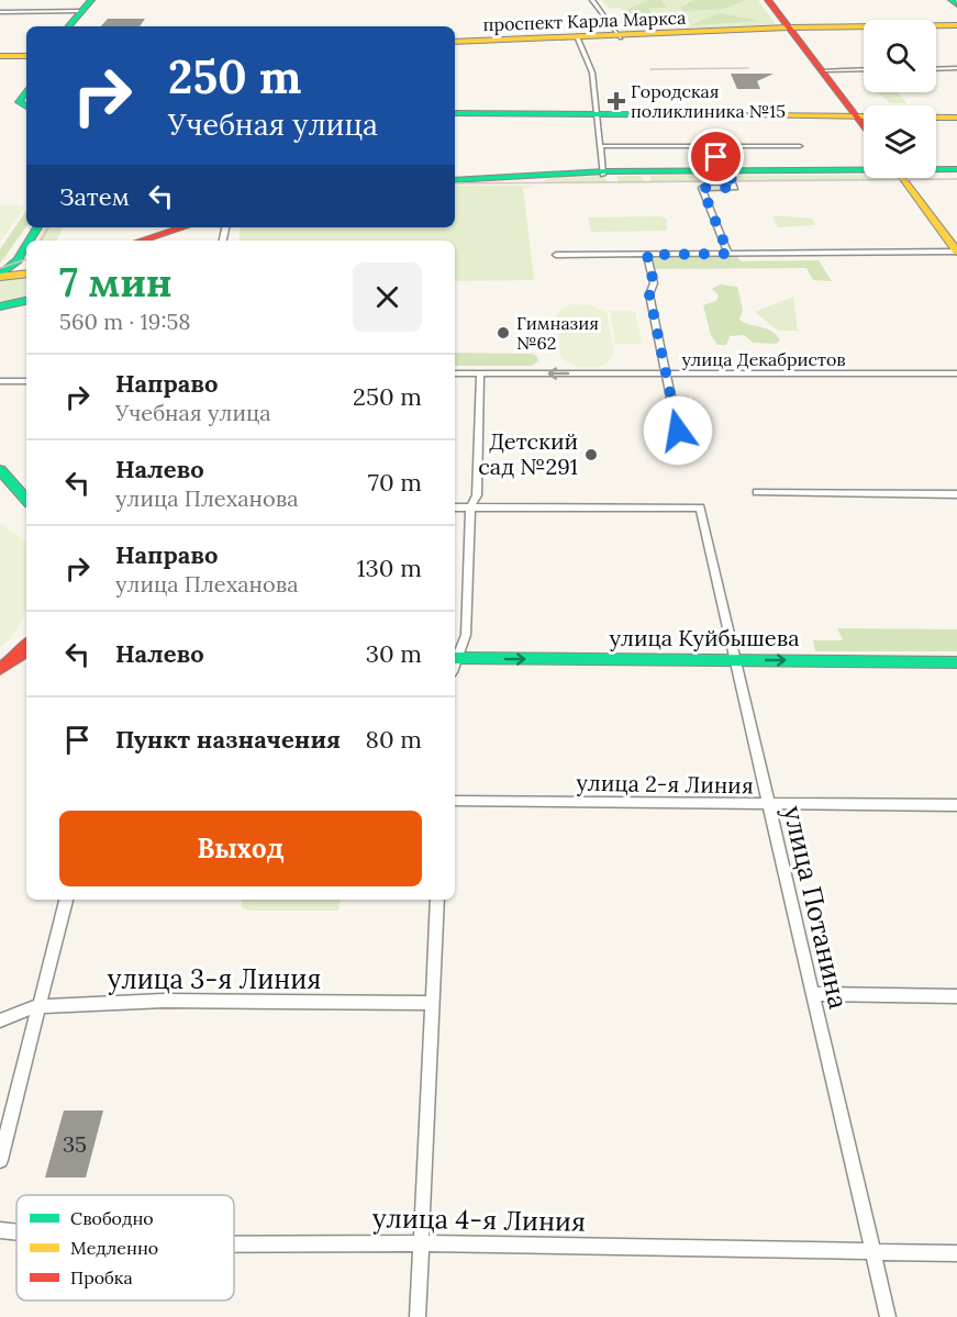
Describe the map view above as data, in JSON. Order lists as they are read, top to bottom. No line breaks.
{"streets":{"main road":["проспект Карла Маркса","улица Куйбышева"],"street":["улица Декабристов","улица 2-я Линия","улица Потанина","улица 3-я Линия","улица 4-я Линия"]},"crossings":[["улица Куйбышева","улица Потанина"],["улица 2-я Линия","улица Потанина"],["улица Потанина","улица 4-я Линия"]],"one_way":["улица Декабристов","улица Куйбышева"],"places":{"health":["Городская поликлиника №15"],"other":["Гимназия №62","Детский сад №291"]},"house_numbers":["35"],"legend":["Свободно","Медленно","Пробка"],"page":{"turn":["250 m","Учебная улица"],"then":"Затем","heading":["7 мин","560 m · 19:58"],"list":[{"name":"Направо","note":"Учебная улица","value":"250 m"},{"name":"Налево","note":"улица Плеханова","value":"70 m"},{"name":"Направо","note":"улица Плеханова","value":"130 m"},{"name":"Налево","value":"30 m"},{"name":"Пункт назначения","value":"80 m"}],"buttons":"Выход"}}
